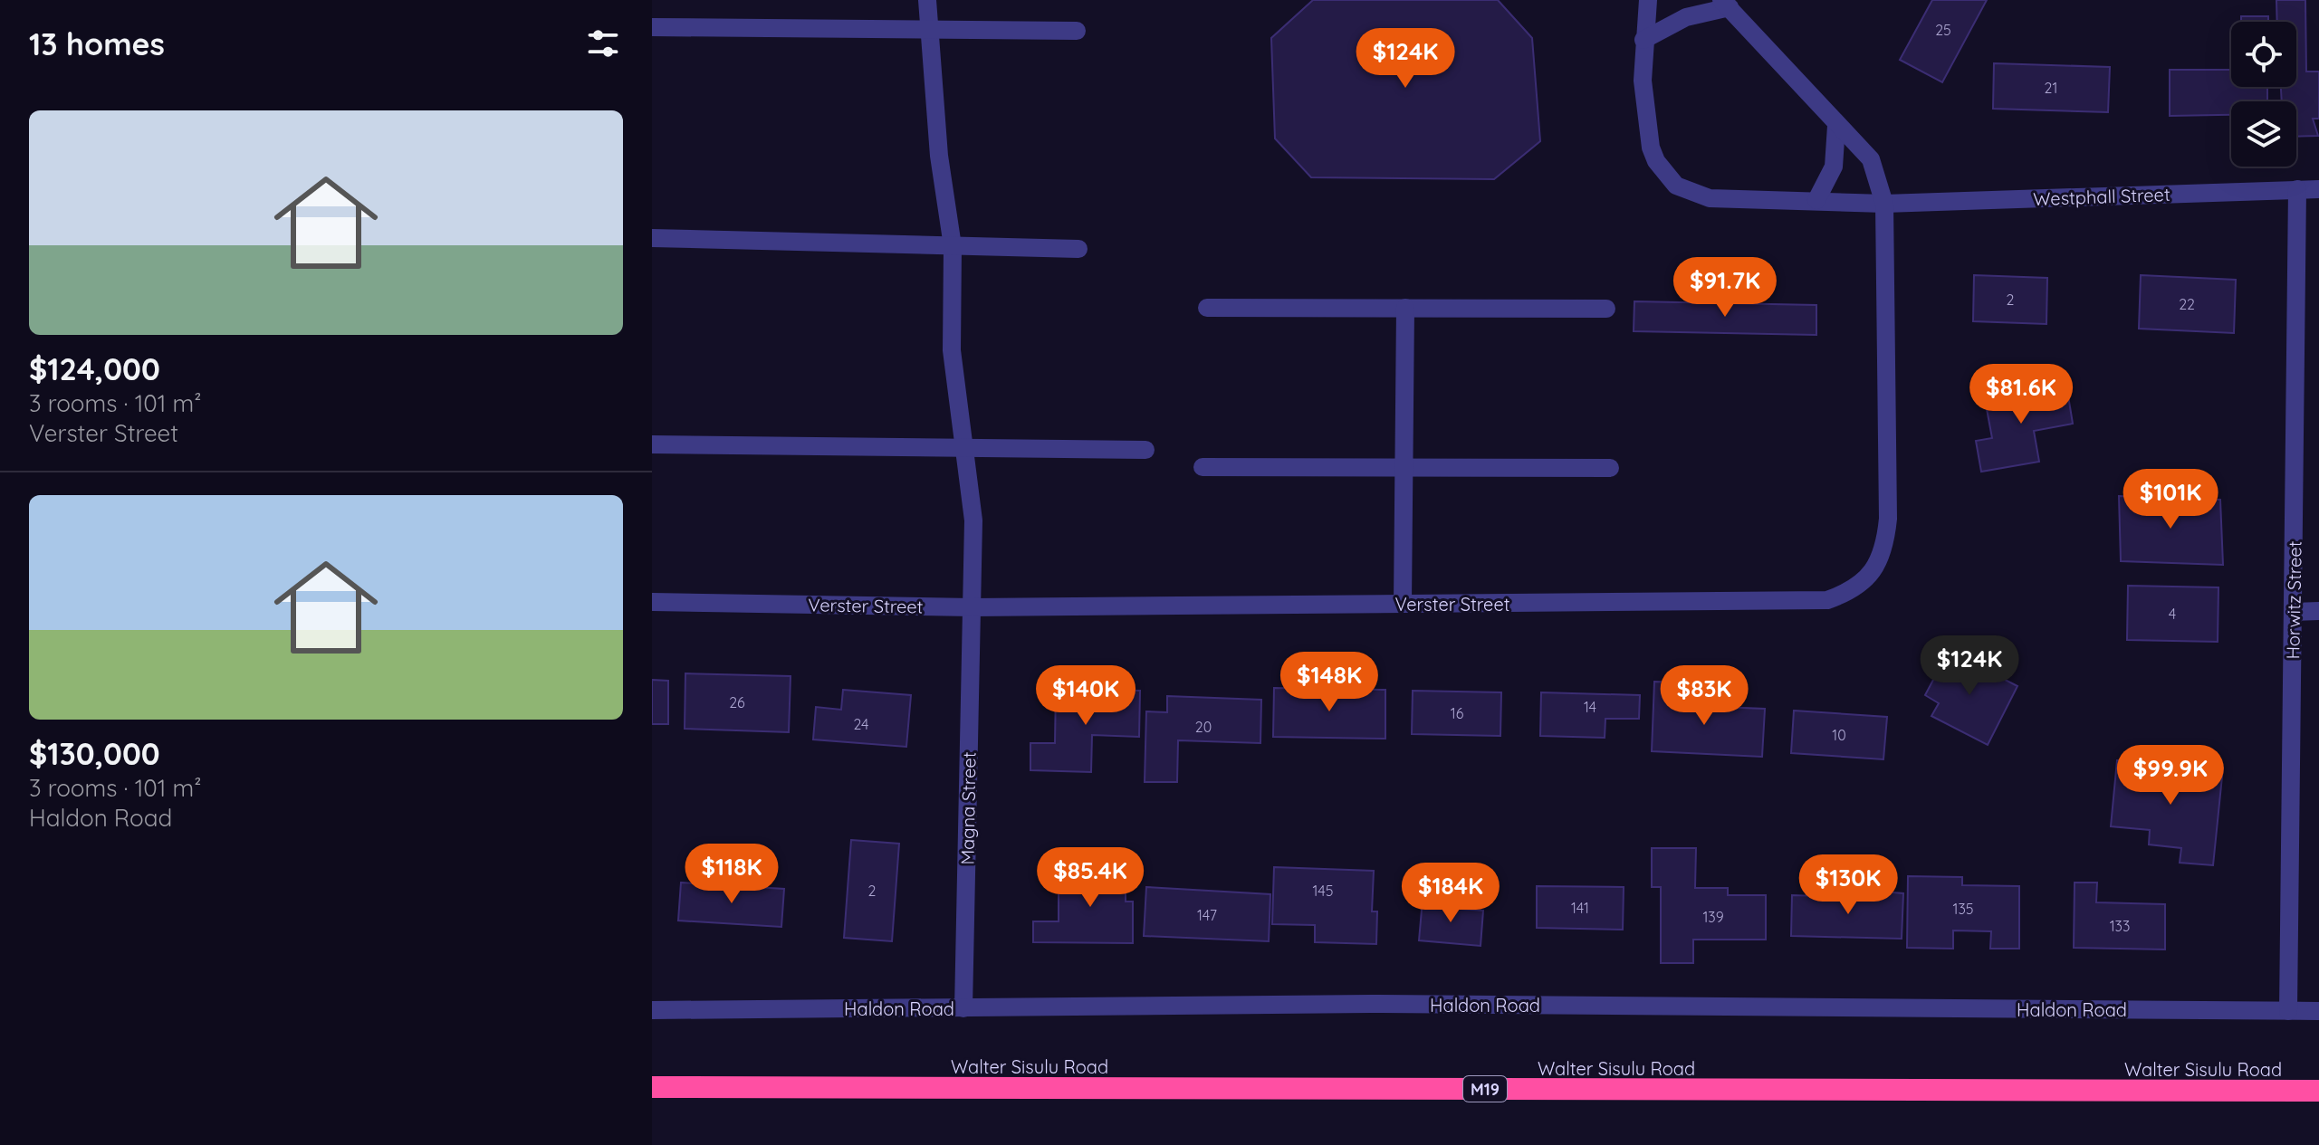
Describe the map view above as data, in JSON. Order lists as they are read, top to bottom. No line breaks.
{"streets":{"highway":["Walter Sisulu Road","M19"],"street":["Westphall Street","Horwitz Street","Verster Street","Magna Street","Haldon Road"]},"crossings":[["Westphall Street","Horwitz Street"],["Westphall Street","Verster Street"],["Horwitz Street","Haldon Road"],["Verster Street","Magna Street"],["Magna Street","Haldon Road"]],"house_numbers":["25","21","2","22","4","26","14","16","24","20","10","2","145","141","135","147","139","133"],"page":{"heading":"13 homes","price":["$124K","$91.7K","$81.6K","$101K","$124K","$148K","$140K","$83K","$99.9K","$118K","$85.4K","$130K","$184K"],"list":[{"name":"$124,000","note":"3 rooms · 101 m² · Verster Street"},{"name":"$130,000","note":"3 rooms · 101 m² · Haldon Road"}]}}
